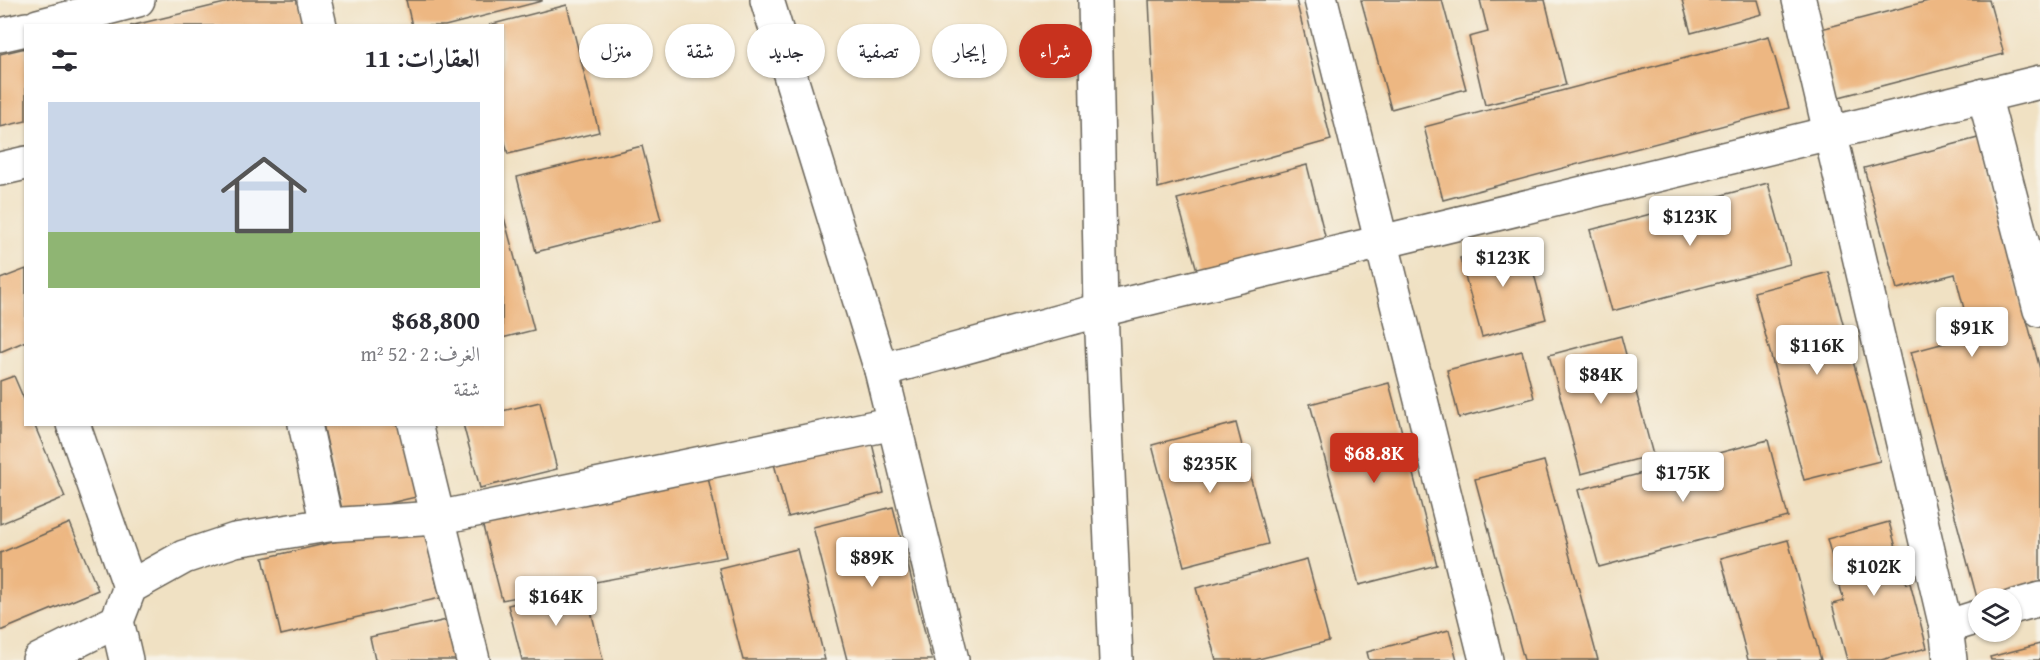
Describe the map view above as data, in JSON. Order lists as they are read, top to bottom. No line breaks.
{"page":{"chip":["شراء","إيجار","تصفية","جديد","شقة","منزل"],"heading":"العقارات: 11","list":[{"name":"$68,800","note":"الغرف: 2 · 52 m² · شقة"}],"price":["$123K","$123K","$91K","$116K","$84K","$68.8K","$235K","$175K","$89K","$102K","$164K"]}}
